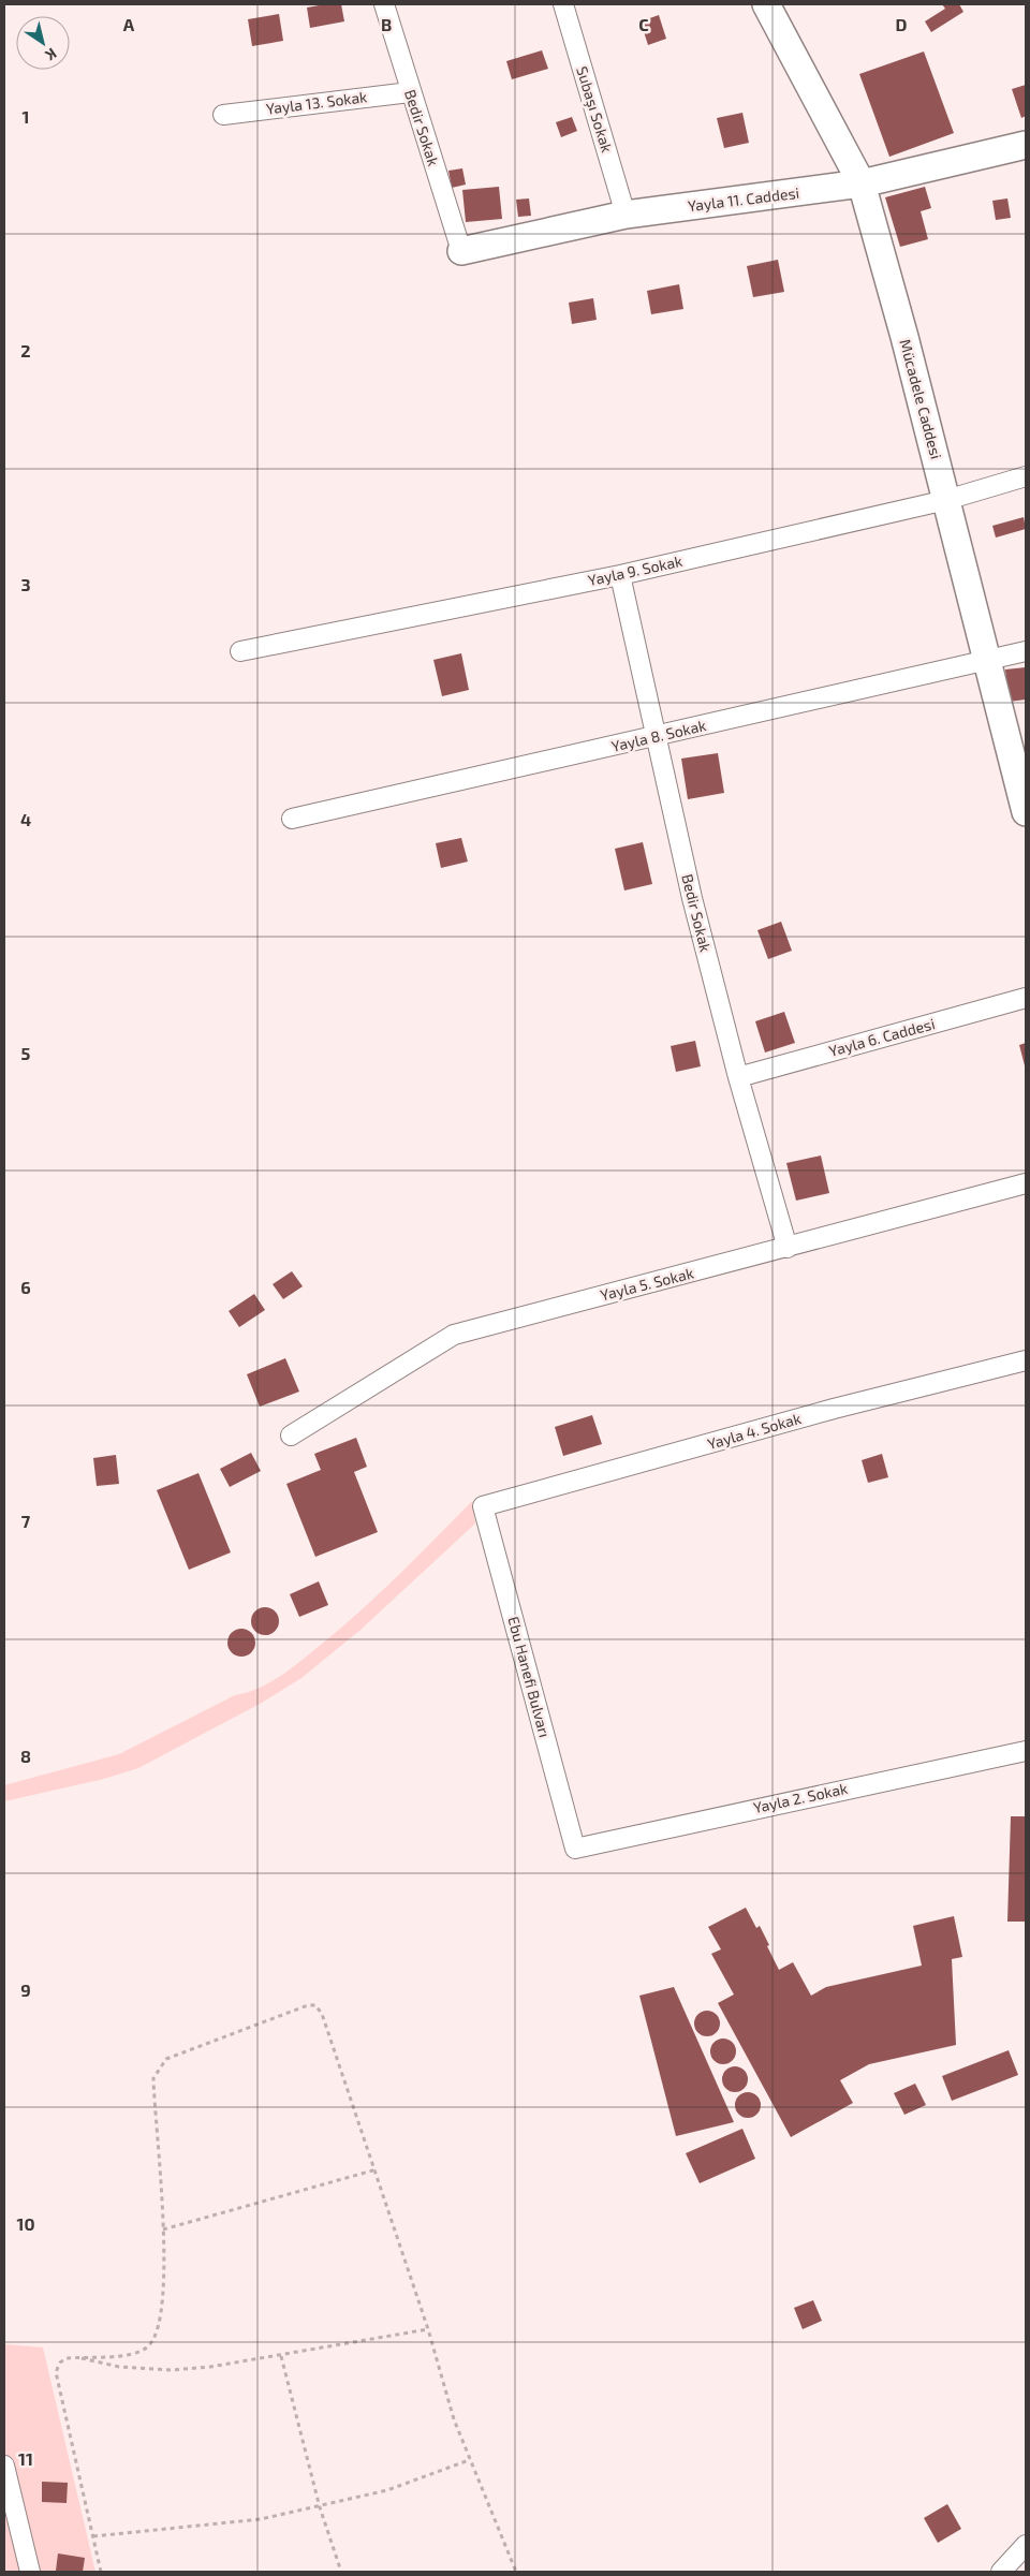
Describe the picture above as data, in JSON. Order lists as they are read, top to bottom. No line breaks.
{"streets":{"street":["Yayla 13. Sokak","Subaşı Sokak","Bedir Sokak","Yayla 11. Caddesi","Mücadele Caddesi","Yayla 9. Sokak","Yayla 8. Sokak","Yayla 6. Caddesi","Yayla 5. Sokak","Yayla 4. Sokak","Ebu Hanefi Bulvarı","Yayla 2. Sokak"]},"crossings":[["Yayla 13. Sokak","Bedir Sokak"],["Subaşı Sokak","Yayla 11. Caddesi"],["Bedir Sokak","Yayla 11. Caddesi"],["Bedir Sokak","Yayla 9. Sokak"],["Bedir Sokak","Yayla 8. Sokak"],["Bedir Sokak","Yayla 6. Caddesi"],["Bedir Sokak","Yayla 5. Sokak"],["Yayla 11. Caddesi","Mücadele Caddesi"],["Mücadele Caddesi","Yayla 9. Sokak"],["Mücadele Caddesi","Yayla 8. Sokak"],["Yayla 4. Sokak","Ebu Hanefi Bulvarı"],["Ebu Hanefi Bulvarı","Yayla 2. Sokak"]],"north":"bottom right","grid":{"columns":["A","B","C","D"],"rows":["1","2","3","4","5","6","7","8","9","10","11"]}}
